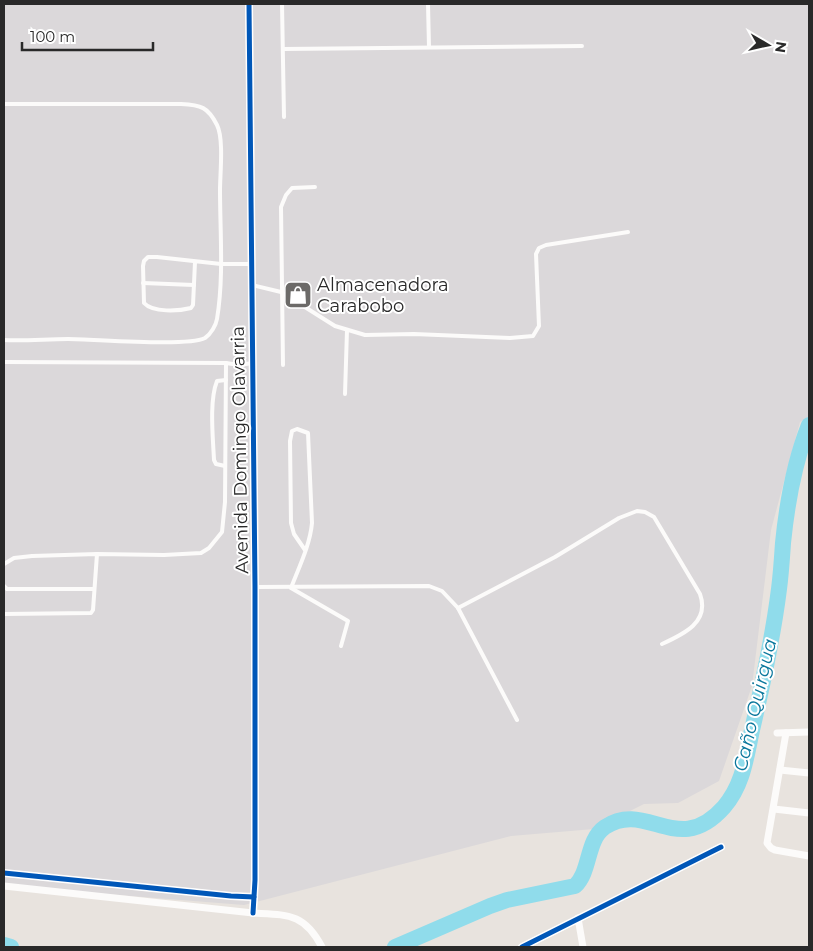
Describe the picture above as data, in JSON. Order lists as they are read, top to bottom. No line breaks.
{"streets":{"street":["Avenida Domingo Olavarria"]},"water":["Caño Quirgua"],"places":{"shop":["Almacenadora Carabobo"]},"scale_bar":"100 m","north":"right"}
